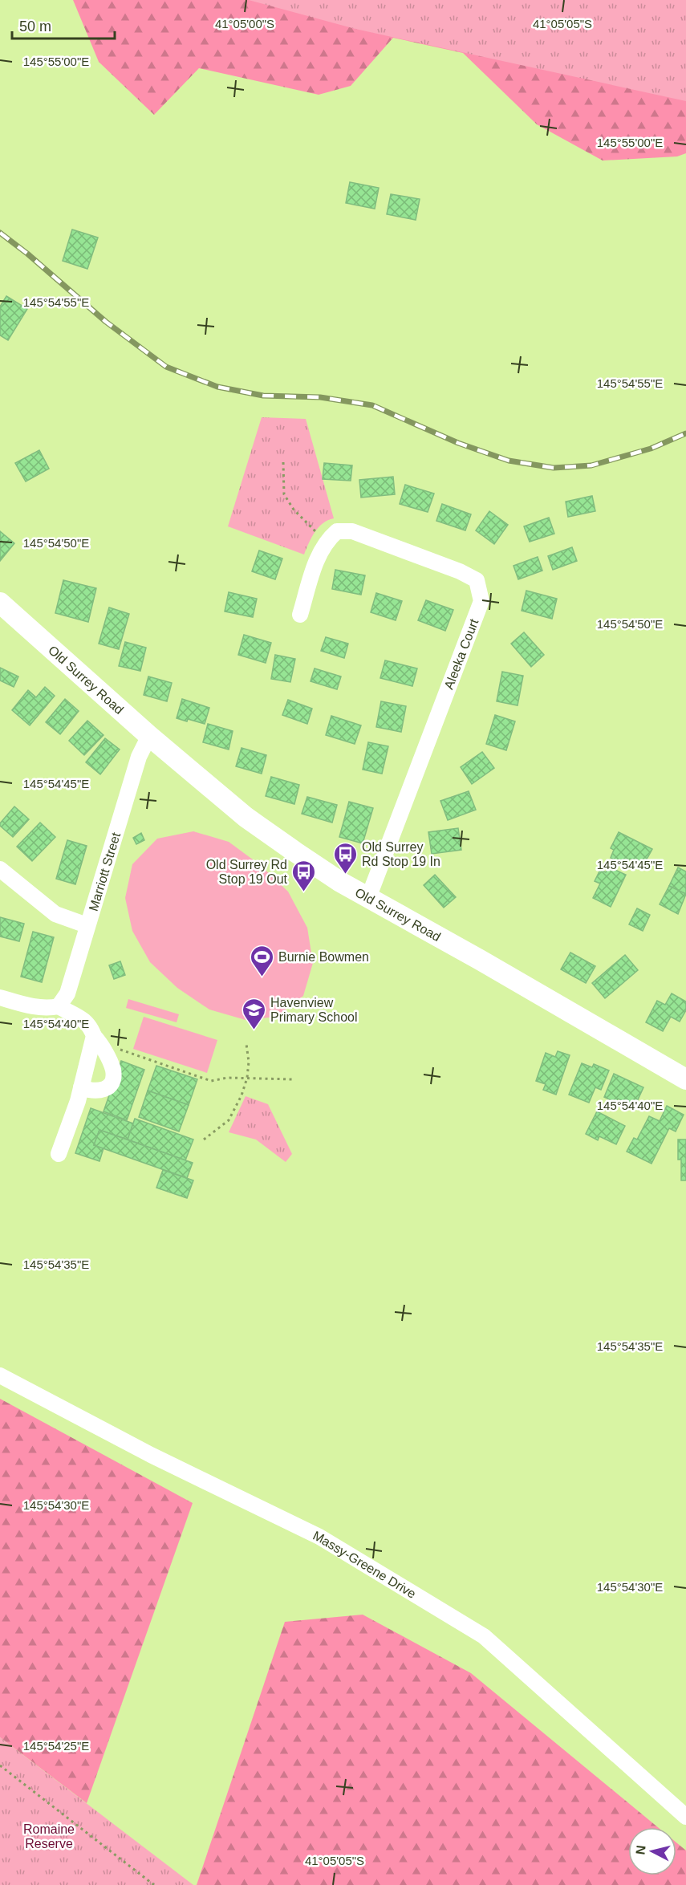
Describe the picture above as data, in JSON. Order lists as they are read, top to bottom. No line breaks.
{"streets":{"main road":["Old Surrey Road"],"street":["Aleeka Court","Marriott Street","Massy-Greene Drive"]},"crossings":[["Aleeka Court","Old Surrey Road"],["Old Surrey Road","Marriott Street"]],"parks":["Romaine Reserve"],"places":{"bus stop":["Old Surrey Rd Stop 19 In","Old Surrey Rd Stop 19 Out"],"sports":["Burnie Bowmen"],"school or university":["Havenview Primary School"]},"scale_bar":"50 m","north":"left","coordinates":["41°05'00\"S","41°05'05\"S","145°55'00\"E","145°54'55\"E","145°54'50\"E","145°54'45\"E","145°54'40\"E","145°54'35\"E","145°54'30\"E","145°54'25\"E"]}
